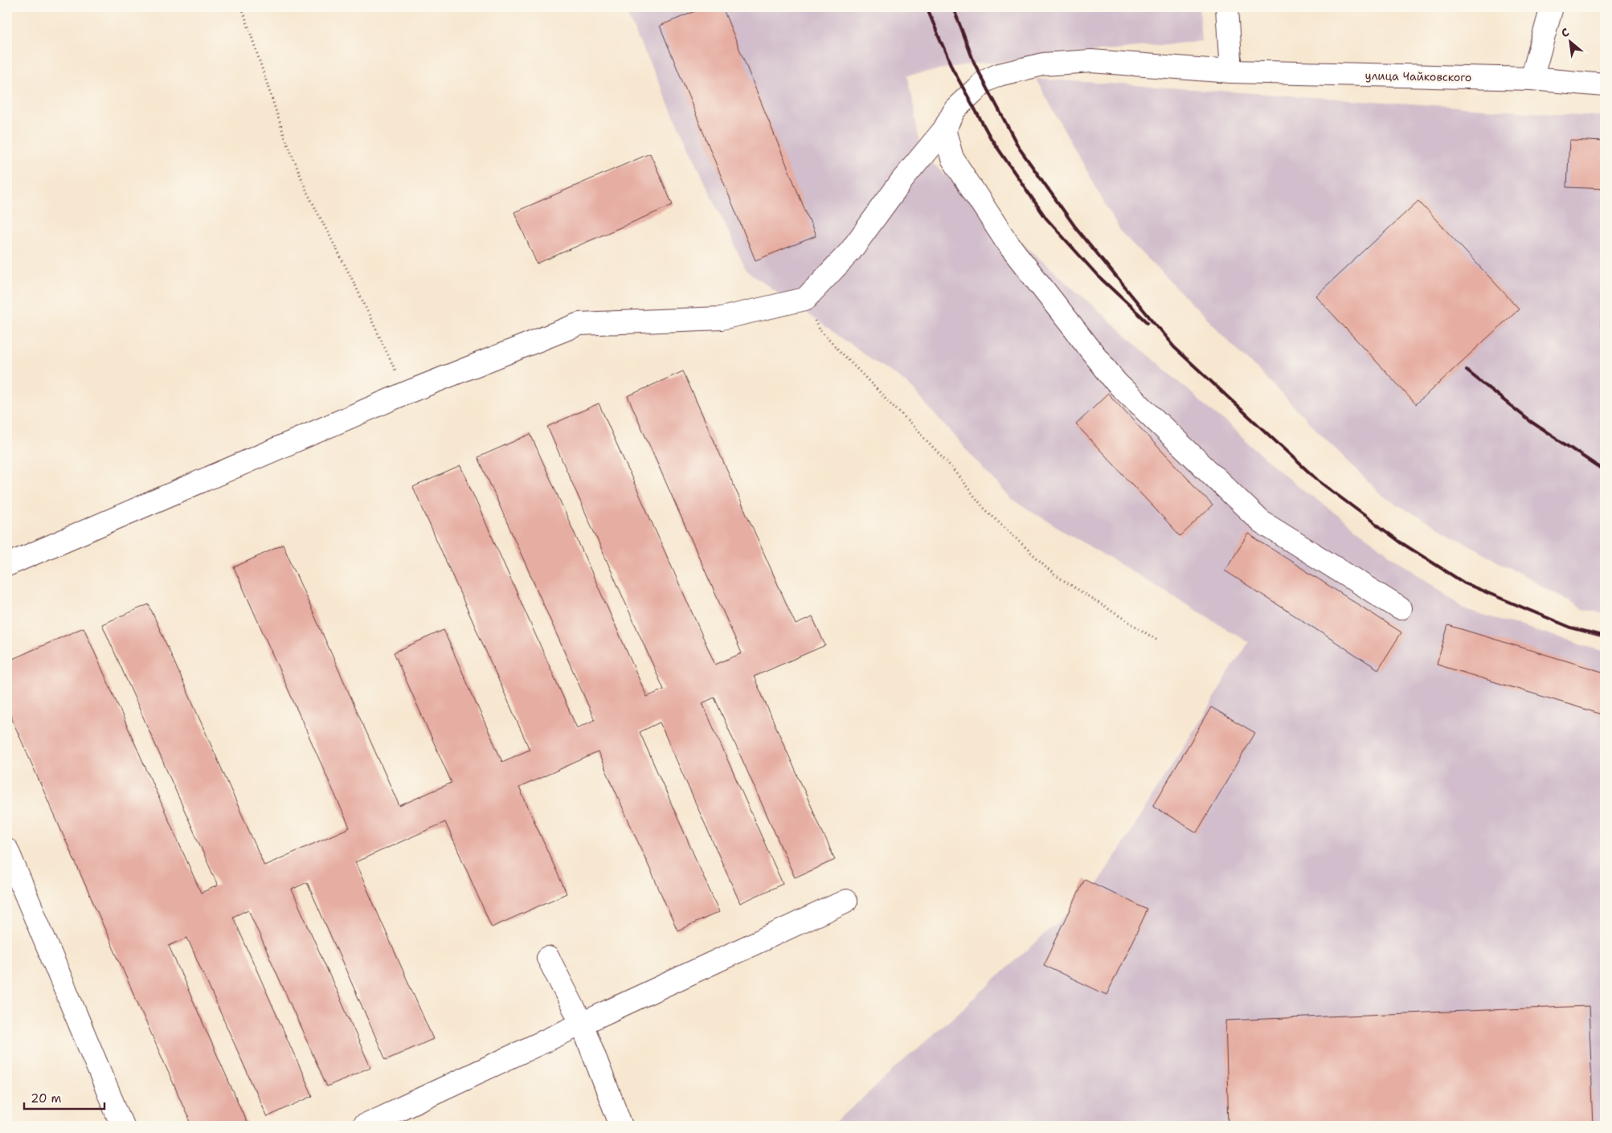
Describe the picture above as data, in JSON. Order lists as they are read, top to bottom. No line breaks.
{"streets":{"street":["улица Чайковского"]},"scale_bar":"20 m","north":"top left"}
